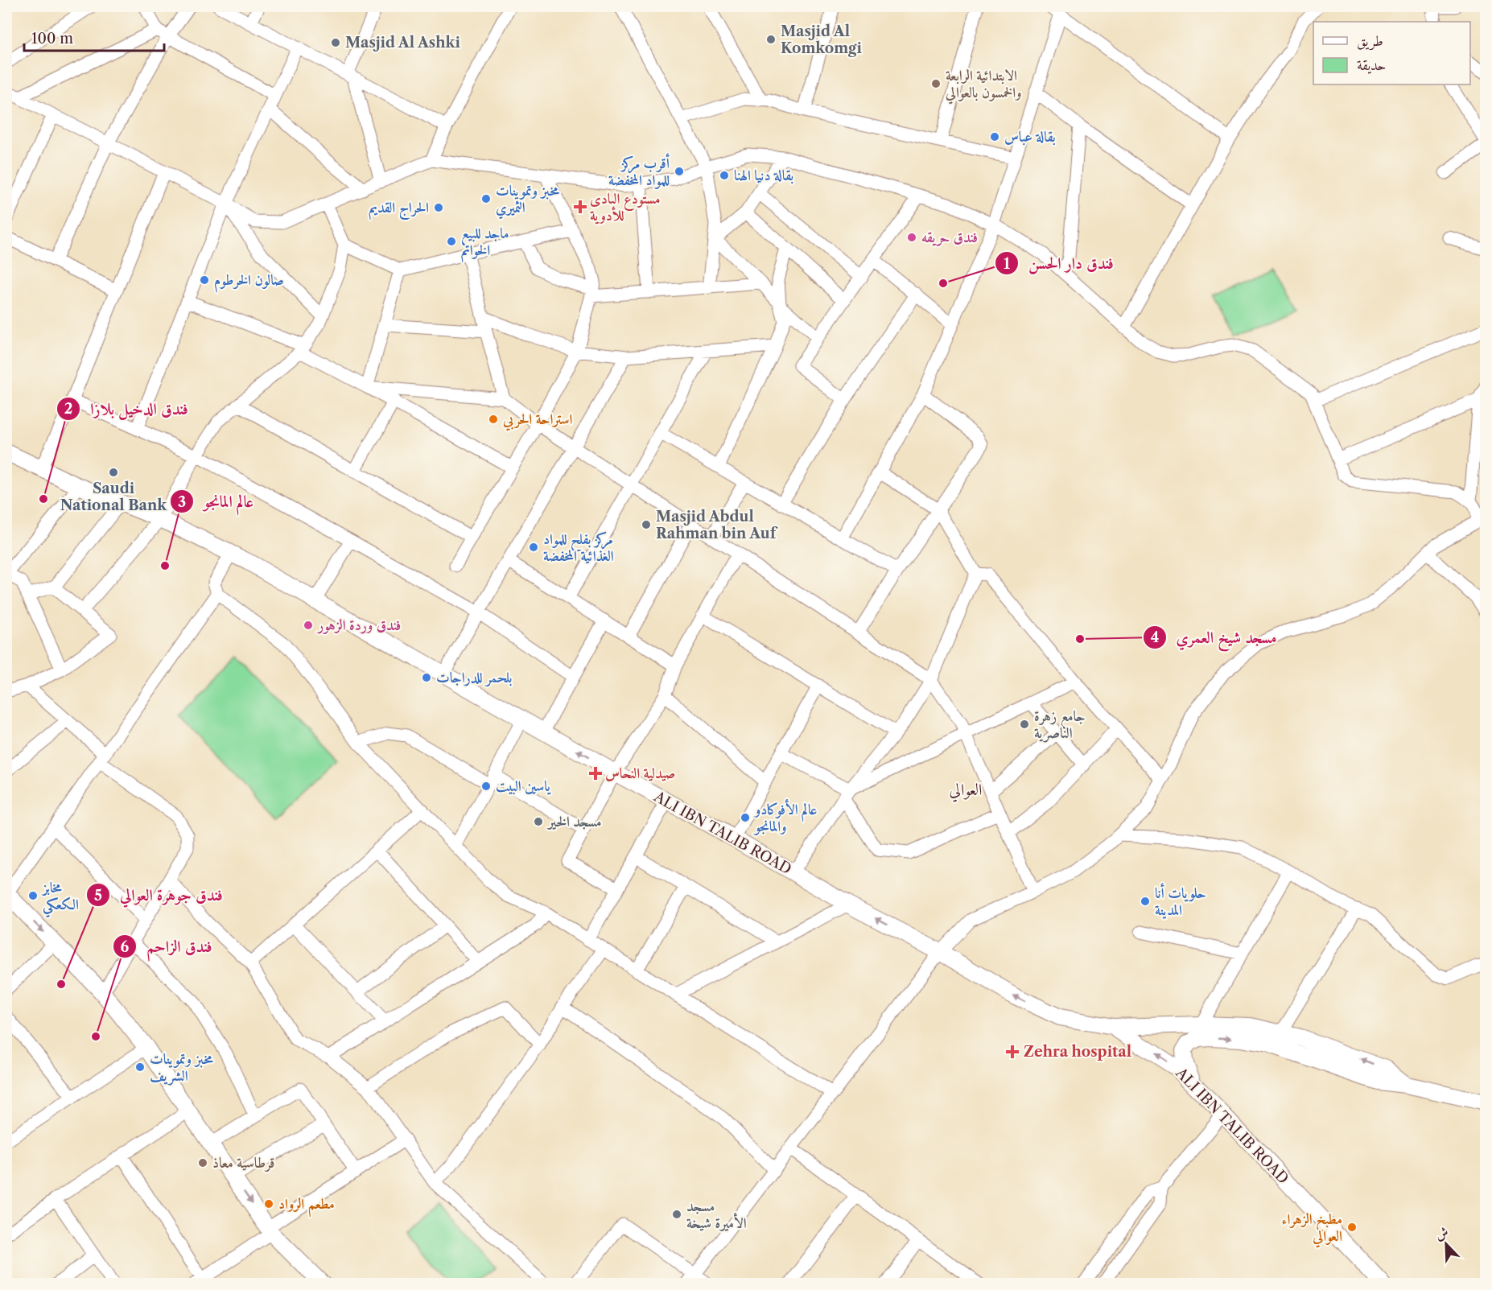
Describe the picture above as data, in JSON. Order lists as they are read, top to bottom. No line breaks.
{"streets":{"main road":["ALI IBN TALIB ROAD"]},"districts":["العوالي"],"places":{"other":["Masjid Al Komkomgi","Masjid Al Ashki","الابتدائية الرابعة والخمسون بالعوالي","بقالة عباس","أقرب مركز للمواد المخفضة","بقالة دنيا الهنا","مخبز وتموينات الثميري","الحراج القديم","فندق حريقه","ماجد للبيع الخواتم","صالون الخرطوم","فندق دار الحسن","استراحة الحربي","Saudi National Bank","فندق الدخيل بلازا","Masjid Abdul Rahman bin Auf","مركز بفلح للمواد الغذائية المخفضة","عالم المانجو","فندق وردة الزهور","مسجد شيخ العمري","بلحمر للدراجات","جامع زهرة الناصرية","ياسين البيت","عالم الأفوكادو والمانجو","مسجد الخير","مخابز الكعكي","حلويات أنا المدينة","فندق جوهرة العوالي","فندق الزاحم","مخبز وتموينات الشريف","قرطاسية معاذ","مطعم الرواد","مسجد الأميرة شيخة","مطبخ الزهراء العوالي"],"health":["مستودع البادى للأدوية","صيدلية النحاس","Zehra hospital"]},"legend":["طريق","حديقة"],"scale_bar":"100 m","north":"top left"}
